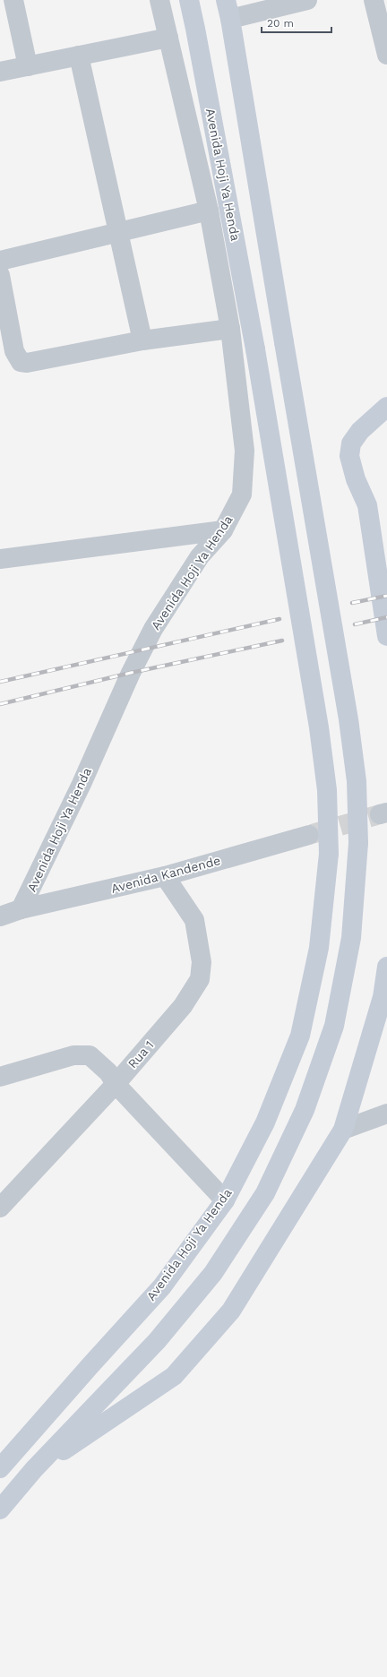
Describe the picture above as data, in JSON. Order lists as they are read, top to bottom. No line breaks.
{"streets":{"main road":["Avenida Hoji Ya Henda"],"street":["Avenida Kandende","Rua 1"]},"crossings":[["Avenida Hoji Ya Henda","Avenida Kandende"],["Avenida Kandende","Rua 1"]],"scale_bar":"20 m"}
